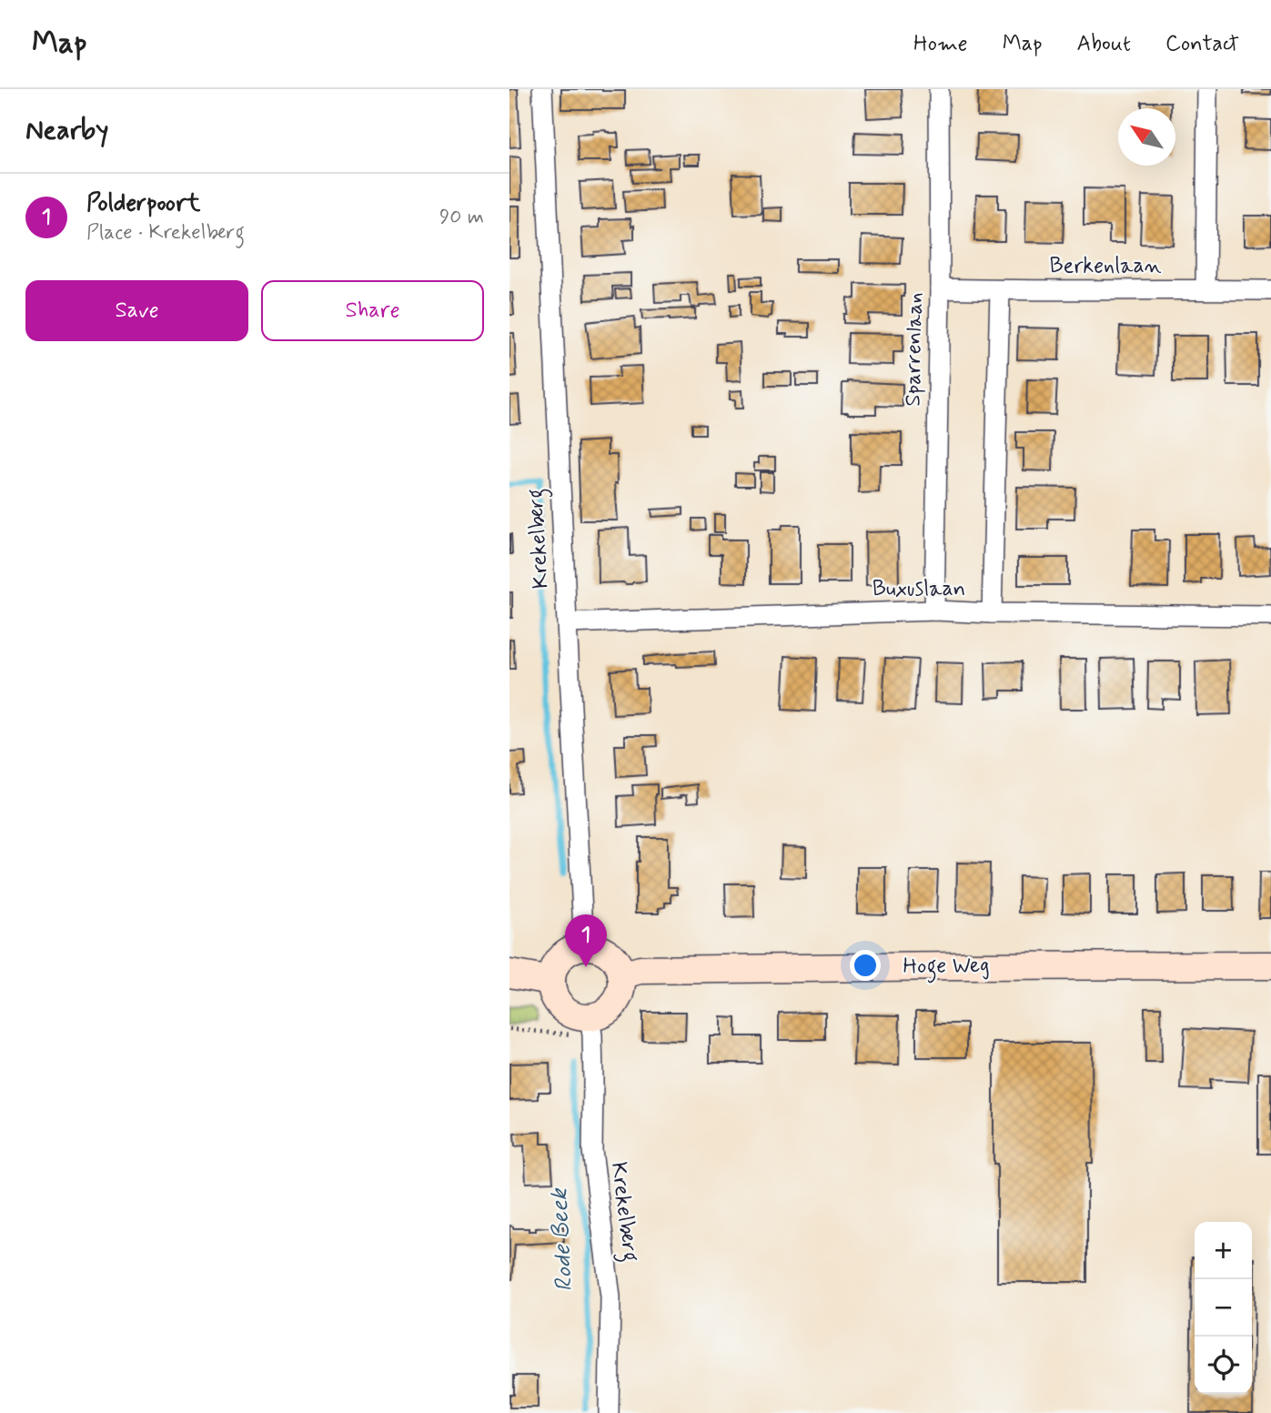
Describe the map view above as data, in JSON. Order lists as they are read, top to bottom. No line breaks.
{"streets":{"street":["Berkenlaan","Sparrenlaan","Krekelberg","Buxuslaan","Hoge Weg"]},"crossings":[["Berkenlaan","Sparrenlaan"],["Sparrenlaan","Buxuslaan"],["Krekelberg","Buxuslaan"],["Krekelberg","Hoge Weg"]],"water":["Rode Beek"],"north":"top left","page":{"header":"Map","nav":["Home","Map","About","Contact"],"heading":"Nearby","list":[{"mark":"1","name":"Polderpoort","note":"Place · Krekelberg","value":"90 m"}],"buttons":["Save","Share"],"pins":"1","map_buttons":["+","−"]}}
